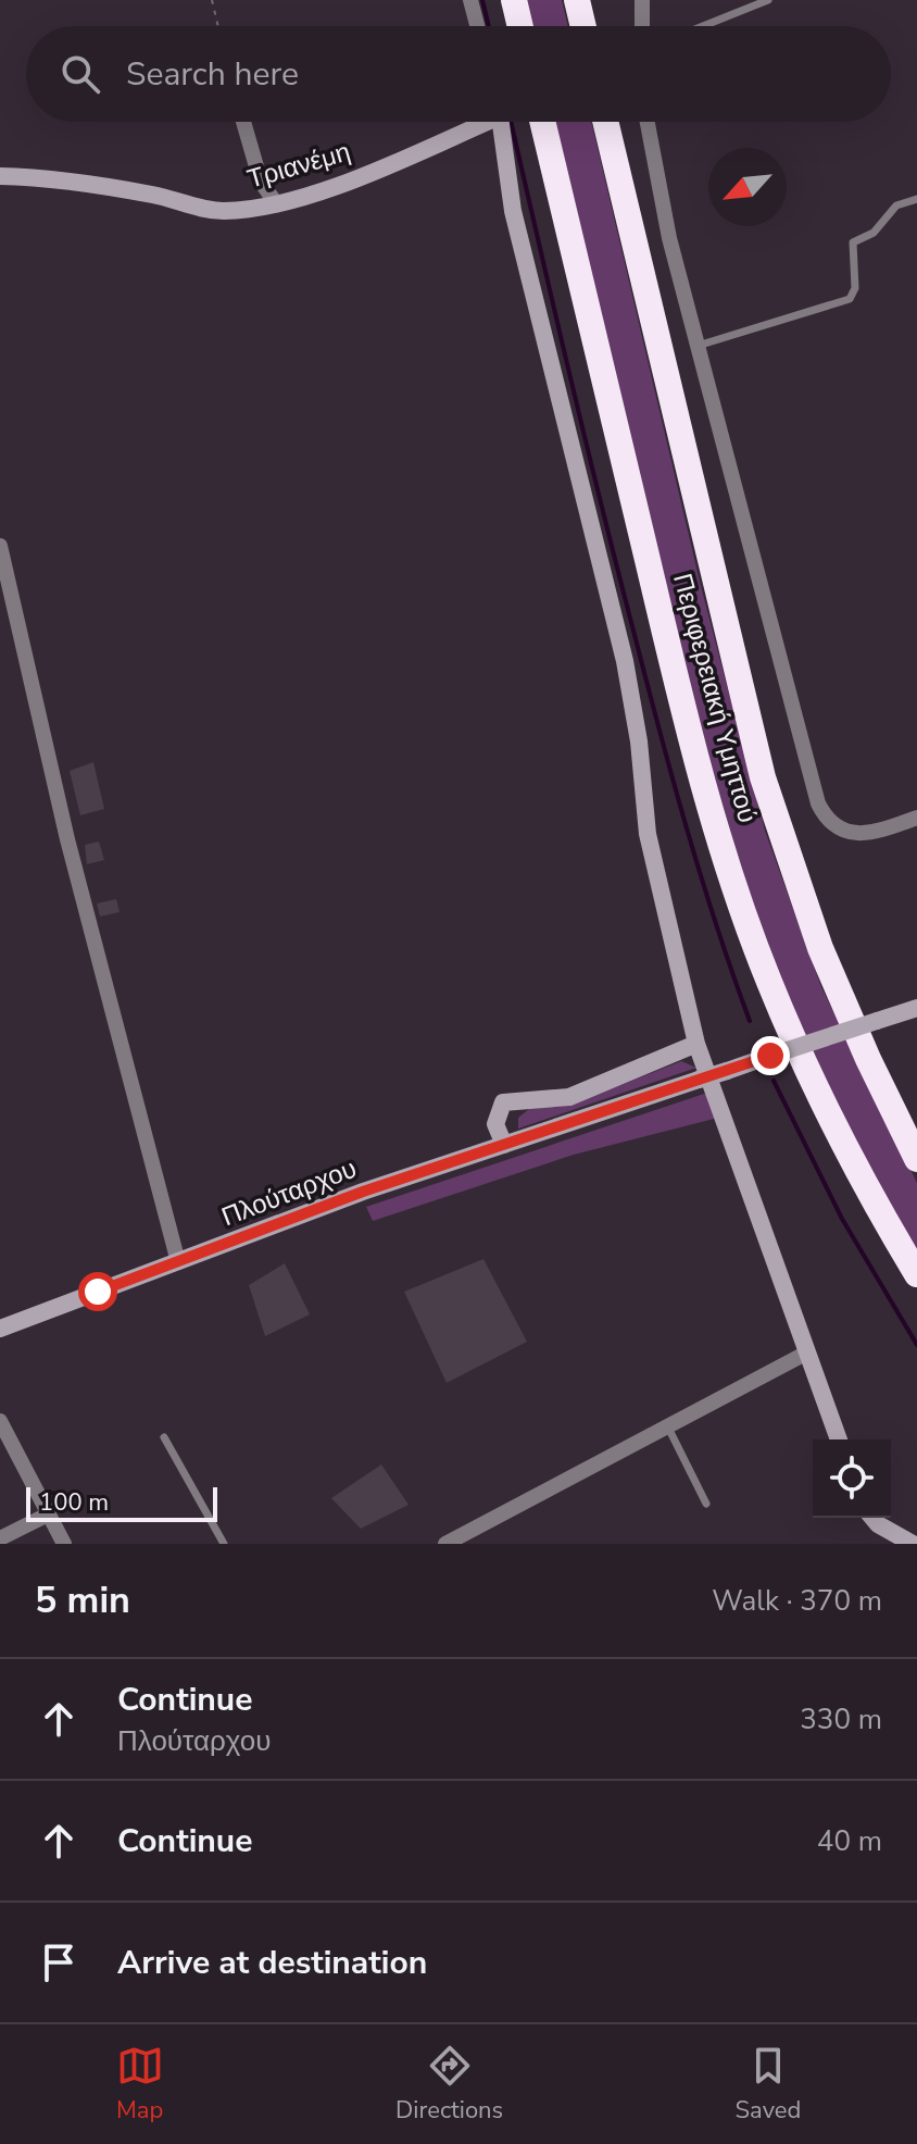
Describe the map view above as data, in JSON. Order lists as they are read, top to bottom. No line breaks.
{"streets":{"highway":["Περιφερειακή Υμηττού"],"street":["Τριανέμη","Πλούταρχου"]},"scale_bar":"100 m","north":"bottom left","page":{"search":"Search here","scale":"100 m","heading":["5 min","Walk · 370 m"],"list":[["Continue","Πλούταρχου","330 m"],["Continue","40 m"],"Arrive at destination"],"nav":["Map","Directions","Saved"]}}
